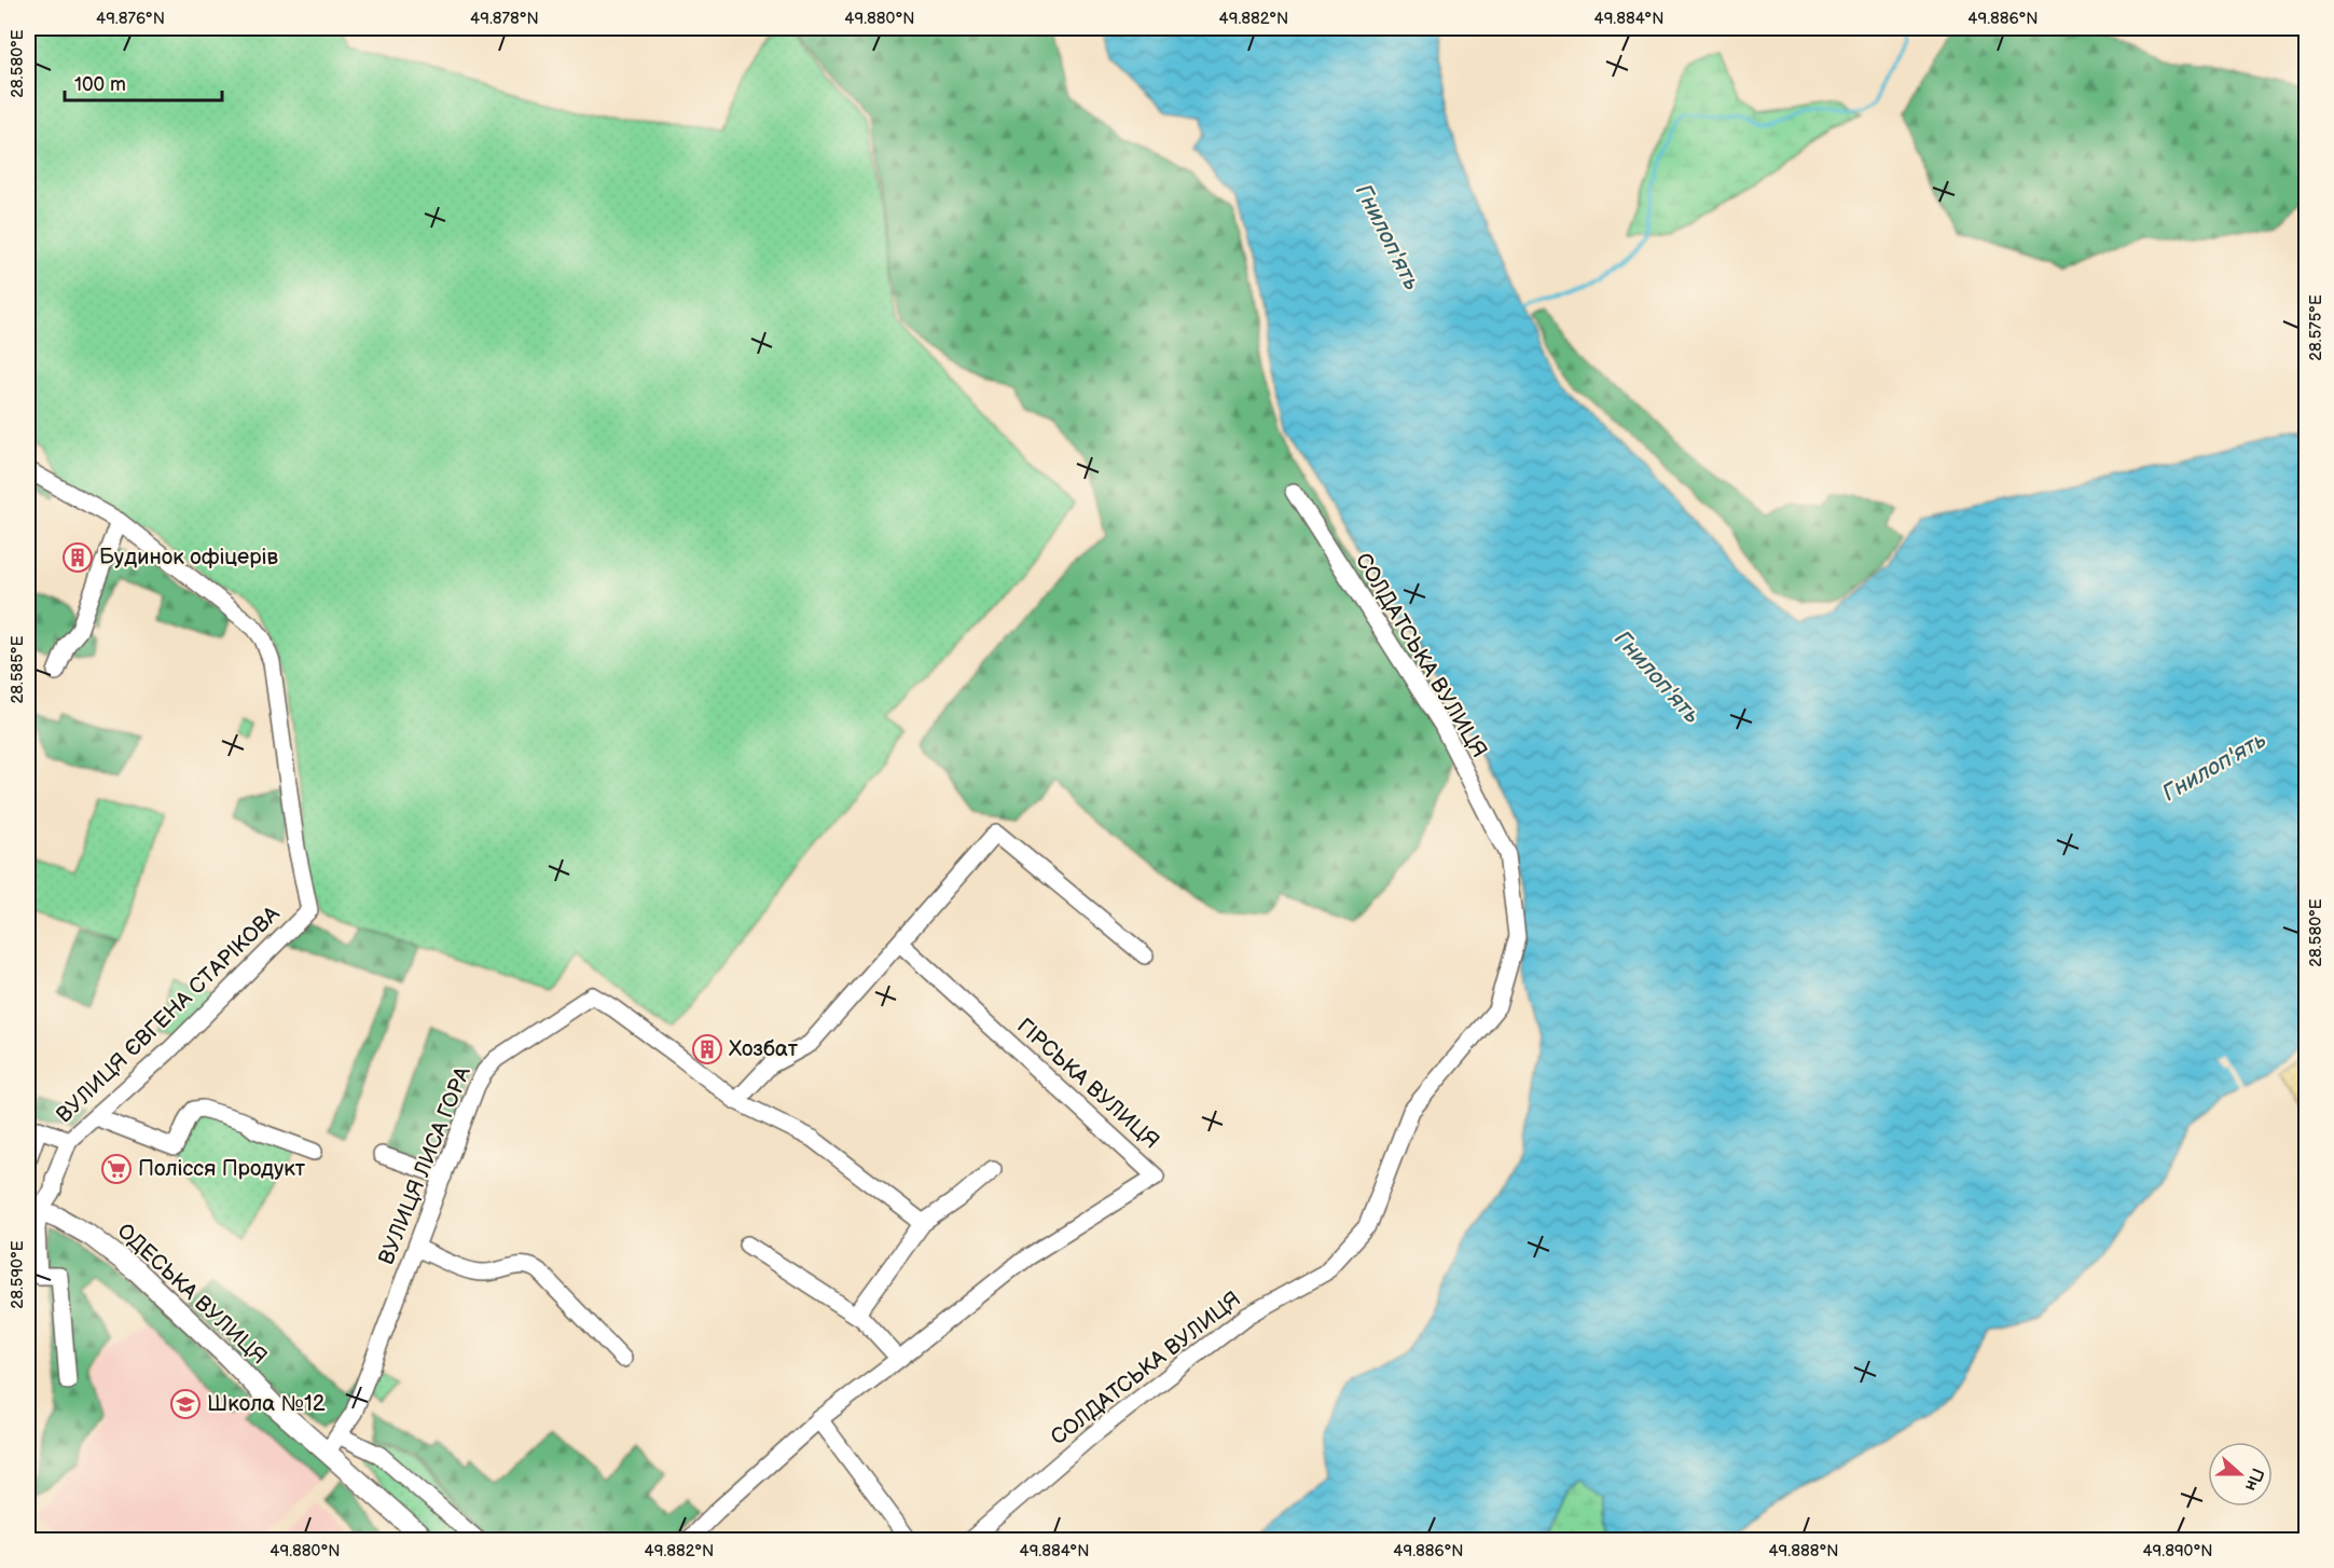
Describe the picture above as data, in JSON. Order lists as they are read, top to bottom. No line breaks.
{"streets":{"main road":["ОДЕСЬКА ВУЛИЦЯ"],"street":["СОЛДАТСЬКА ВУЛИЦЯ","ВУЛИЦЯ ЄВГЕНА СТАРІКОВА","ГІРСЬКА ВУЛИЦЯ","ВУЛИЦЯ ЛИСА ГОРА"]},"crossings":[["ВУЛИЦЯ ЄВГЕНА СТАРІКОВА","ОДЕСЬКА ВУЛИЦЯ"],["ВУЛИЦЯ ЛИСА ГОРА","ОДЕСЬКА ВУЛИЦЯ"]],"water":["Гнилоп'ять"],"places":{"building":["Будинок офіцерів","Хозбат"],"supermarket":["Полісся Продукт"],"school or university":["Школа №12"]},"scale_bar":"100 m","north":"right","coordinates":["49.876°N","49.878°N","49.880°N","49.882°N","49.884°N","49.886°N","28.580°E","28.575°E","28.585°E","28.590°E","49.888°N","49.890°N"]}
